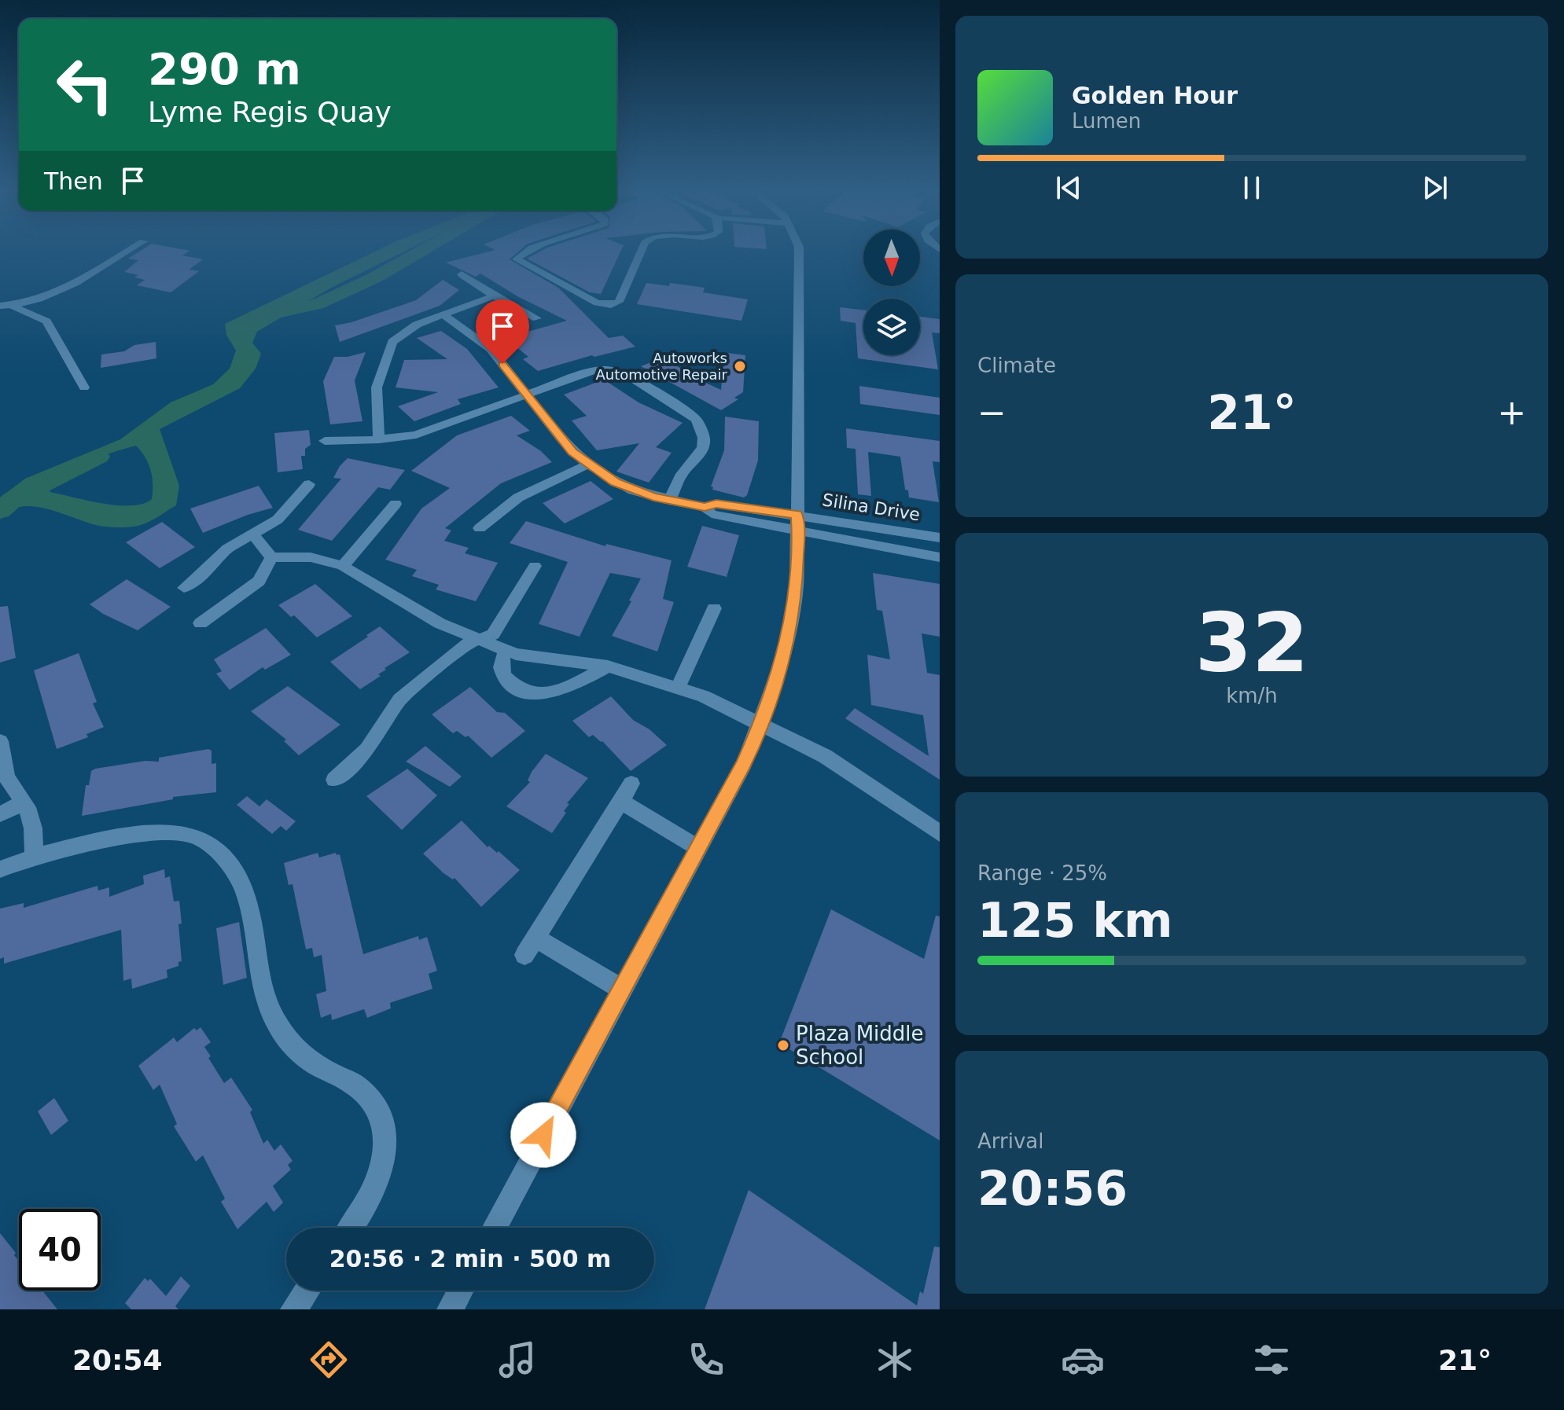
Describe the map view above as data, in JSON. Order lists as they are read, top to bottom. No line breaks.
{"streets":{"street":["Silina Drive"]},"places":["Autoworks Automotive Repair","Plaza Middle School"],"north":"bottom","page":{"turn":["290 m","Lyme Regis Quay"],"song":["Golden Hour","Lumen"],"then":"Then","tile":["Climate",["32","km/h"],["Range · 25%","125 km"],["Arrival","20:56"]],"heat":["−","21°","+"],"limit":"40","trip":"20:56 · 2 min · 500 m","tabs":["20:54","21°"]}}
